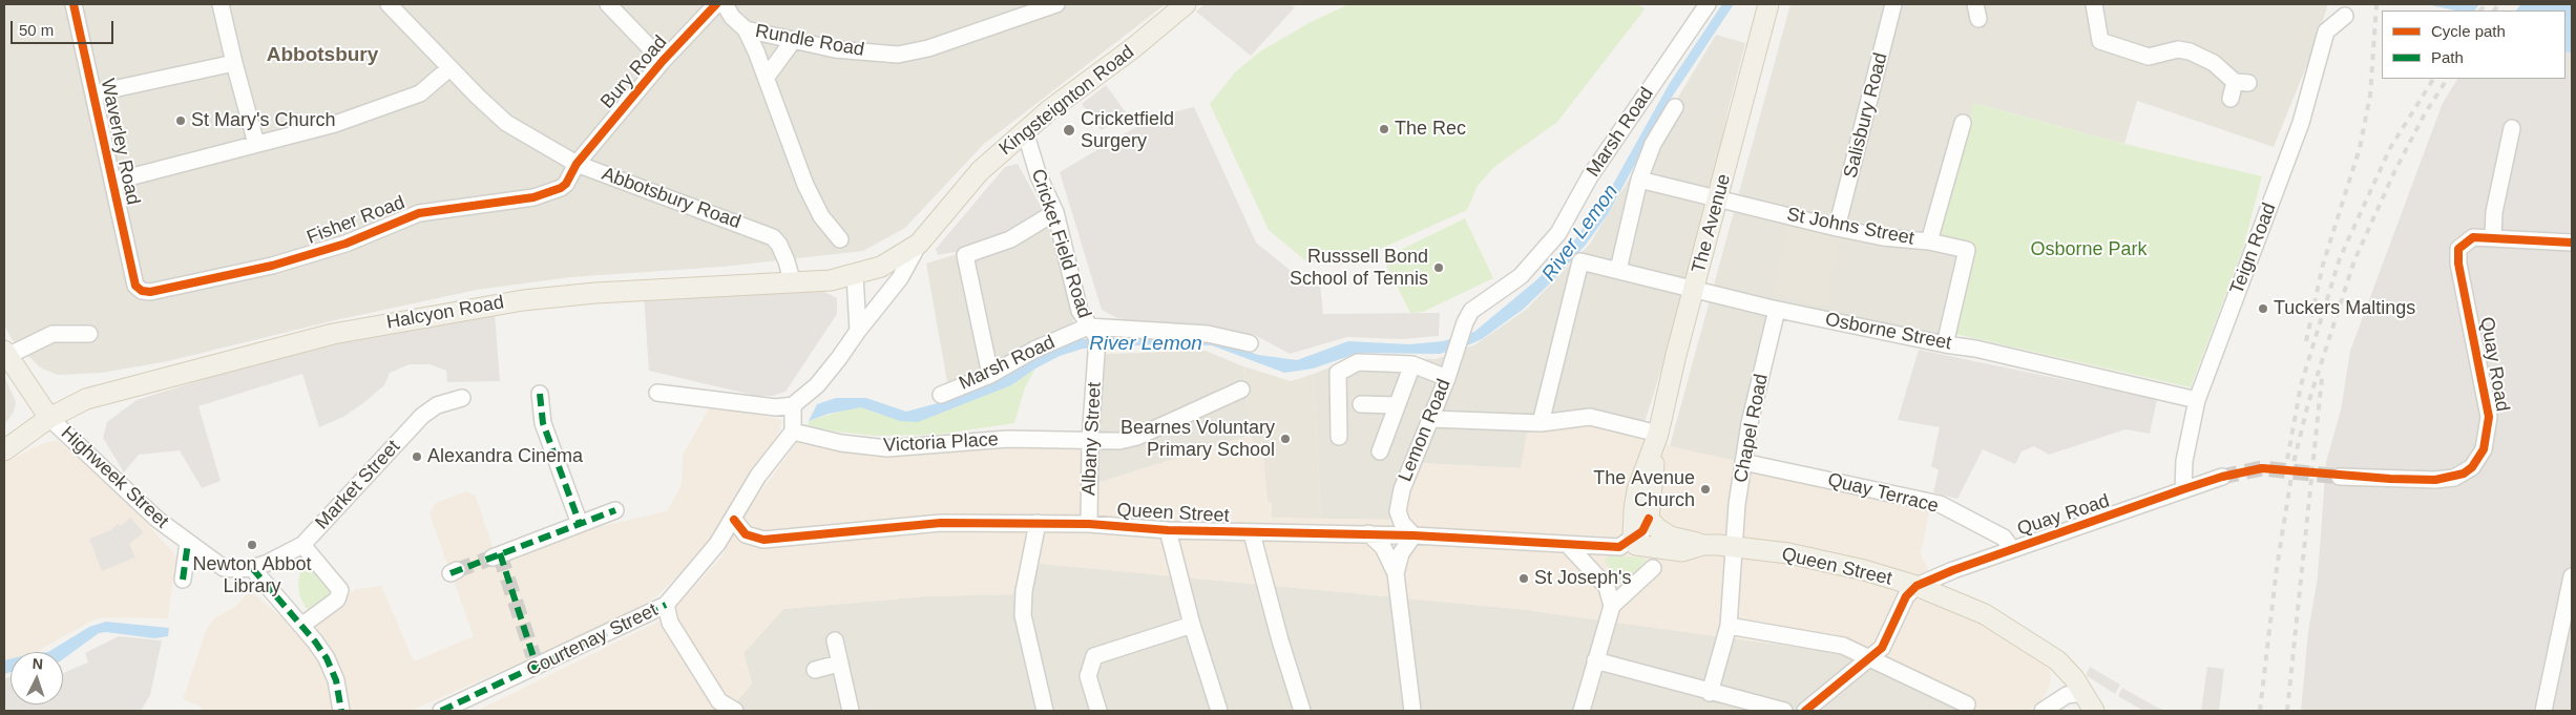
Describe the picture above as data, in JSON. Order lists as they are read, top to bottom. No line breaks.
{"streets":{"main road":["Kingsteignton Road","The Avenue","Halcyon Road","Highweek Street","Queen Street"],"street":["Rundle Road","Bury Road","Salisbury Road","Marsh Road","Waverley Road","Abbotsbury Road","Fisher Road","St Johns Street","Cricket Field Road","Teign Road","Osborne Street","Quay Road","Chapel Road","Lemon Road","Albany Street","Victoria Place","Market Street","Quay Terrace","Courtenay Street"]},"crossings":[["Bury Road","Abbotsbury Road"],["Bury Road","Fisher Road"],["Kingsteignton Road","Cricket Field Road"],["Kingsteignton Road","Halcyon Road"],["Salisbury Road","St Johns Street"],["Marsh Road","Cricket Field Road"],["Marsh Road","Lemon Road"],["Marsh Road","Albany Street"],["Waverley Road","Fisher Road"],["Abbotsbury Road","Fisher Road"],["Abbotsbury Road","Halcyon Road"],["The Avenue","St Johns Street"],["The Avenue","Osborne Street"],["The Avenue","Queen Street"],["St Johns Street","Osborne Street"],["Cricket Field Road","Albany Street"],["Teign Road","Osborne Street"],["Teign Road","Quay Road"],["Halcyon Road","Highweek Street"],["Osborne Street","Chapel Road"],["Quay Road","Quay Terrace"],["Quay Road","Queen Street"],["Chapel Road","Quay Terrace"],["Chapel Road","Queen Street"],["Lemon Road","Queen Street"],["Albany Street","Victoria Place"],["Albany Street","Queen Street"],["Victoria Place","Courtenay Street"],["Highweek Street","Market Street"],["Queen Street","Courtenay Street"]],"districts":["Abbotsbury"],"water":["River Lemon"],"parks":["Osborne Park"],"places":["St Mary's Church","The Rec","Cricketfield Surgery","Russsell Bond School of Tennis","Tuckers Maltings","Bearnes Voluntary Primary School","Alexandra Cinema","The Avenue Church","Newton Abbot Library","St Joseph's"],"legend":["Cycle path","Path"],"scale_bar":"50 m","north":"top"}
